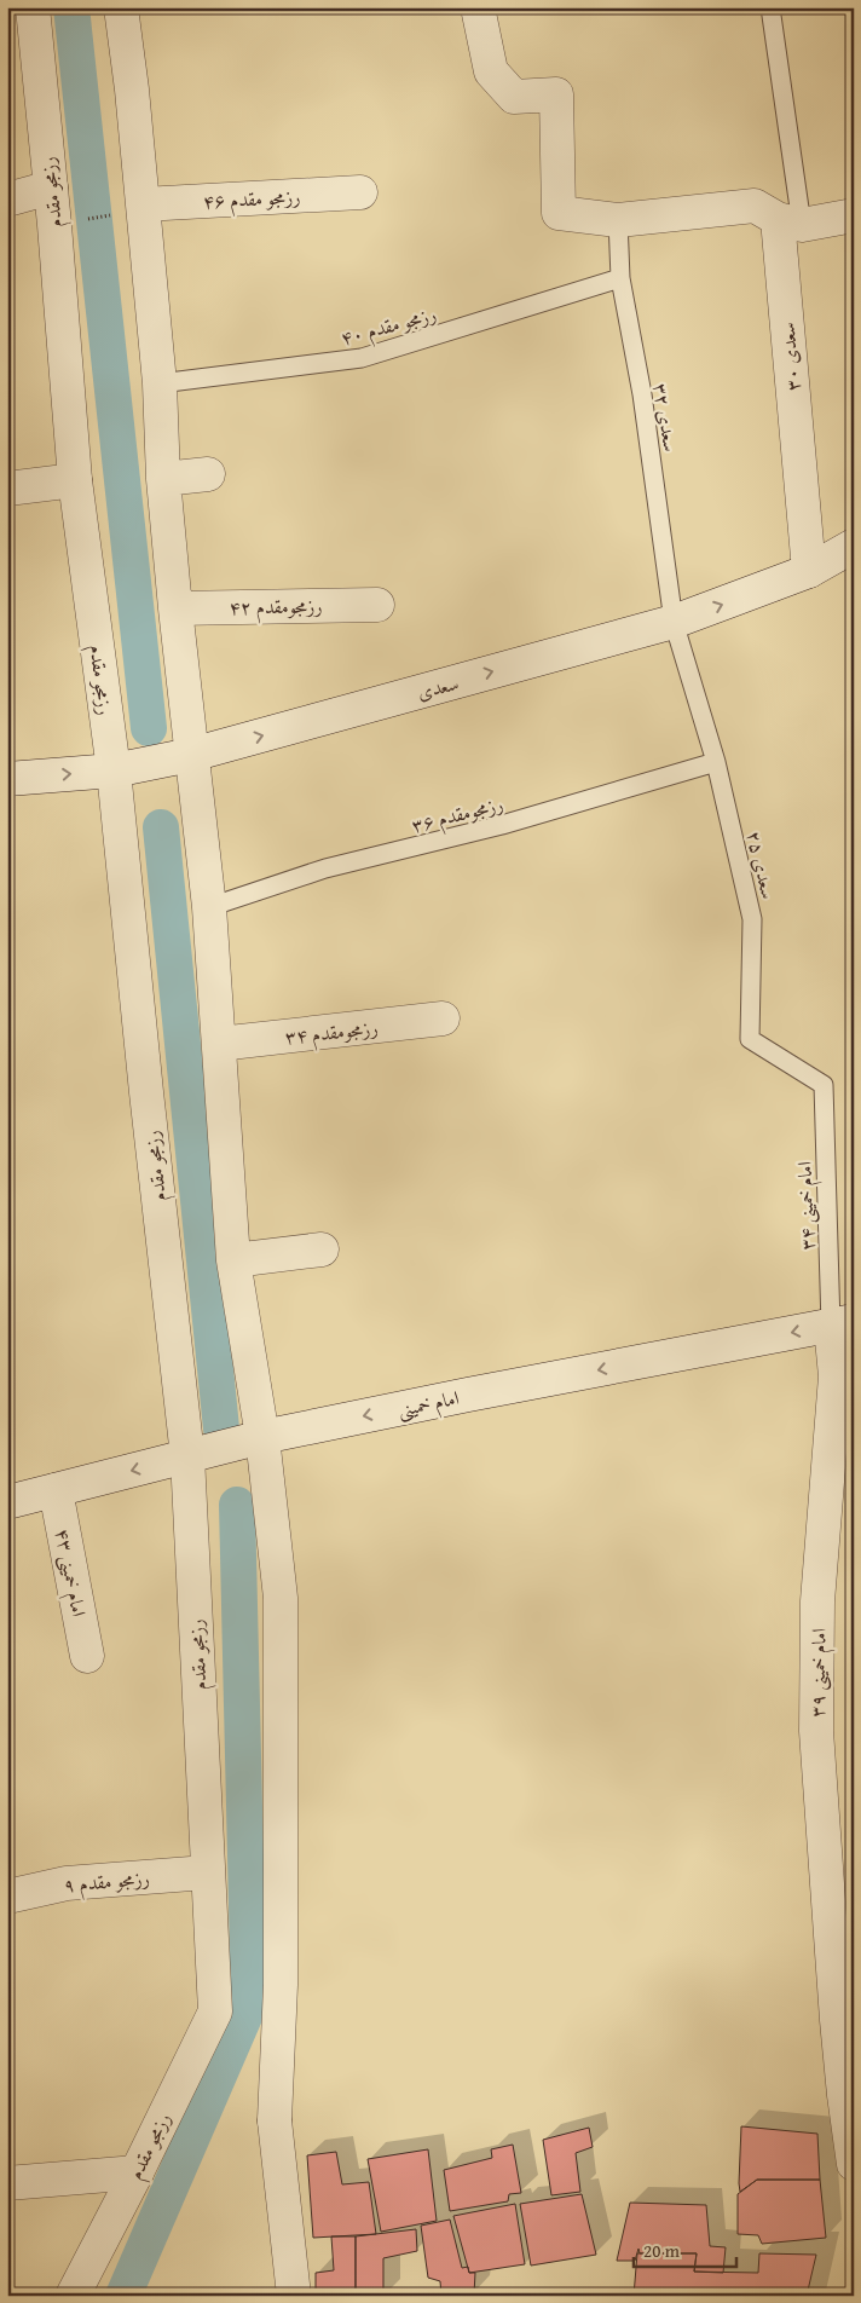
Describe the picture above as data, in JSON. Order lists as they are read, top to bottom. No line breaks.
{"streets":{"street":["رزمجو مقدم","رزمجو مقدم ۴۶","سعدی ۳۰","رزمجومقدم ۴۲","سعدی","رزمجومقدم ۳۴","امام خمینی","امام خمینی ۴۳","امام خمینی ۳۹","رزمجو مقدم ۹"],"lane":["رزمجو مقدم ۴۰","سعدی ۳۲","رزمجومقدم ۳۶","سعدی ۲۵","امام خمینی ۳۴"]},"crossings":[["رزمجو مقدم","سعدی"],["رزمجو مقدم","امام خمینی"],["رزمجو مقدم","رزمجو مقدم ۹"],["رزمجو مقدم ۴۰","سعدی ۳۲"],["سعدی ۳۰","سعدی"],["سعدی ۳۲","سعدی"],["سعدی ۳۲","سعدی ۲۵"],["سعدی","سعدی ۲۵"],["رزمجومقدم ۳۶","سعدی ۲۵"],["سعدی ۲۵","امام خمینی ۳۴"],["امام خمینی ۳۴","امام خمینی"],["امام خمینی ۳۴","امام خمینی ۳۹"],["امام خمینی","امام خمینی ۴۳"],["امام خمینی","امام خمینی ۳۹"]],"one_way":["سعدی","امام خمینی"],"scale_bar":"20 m"}
